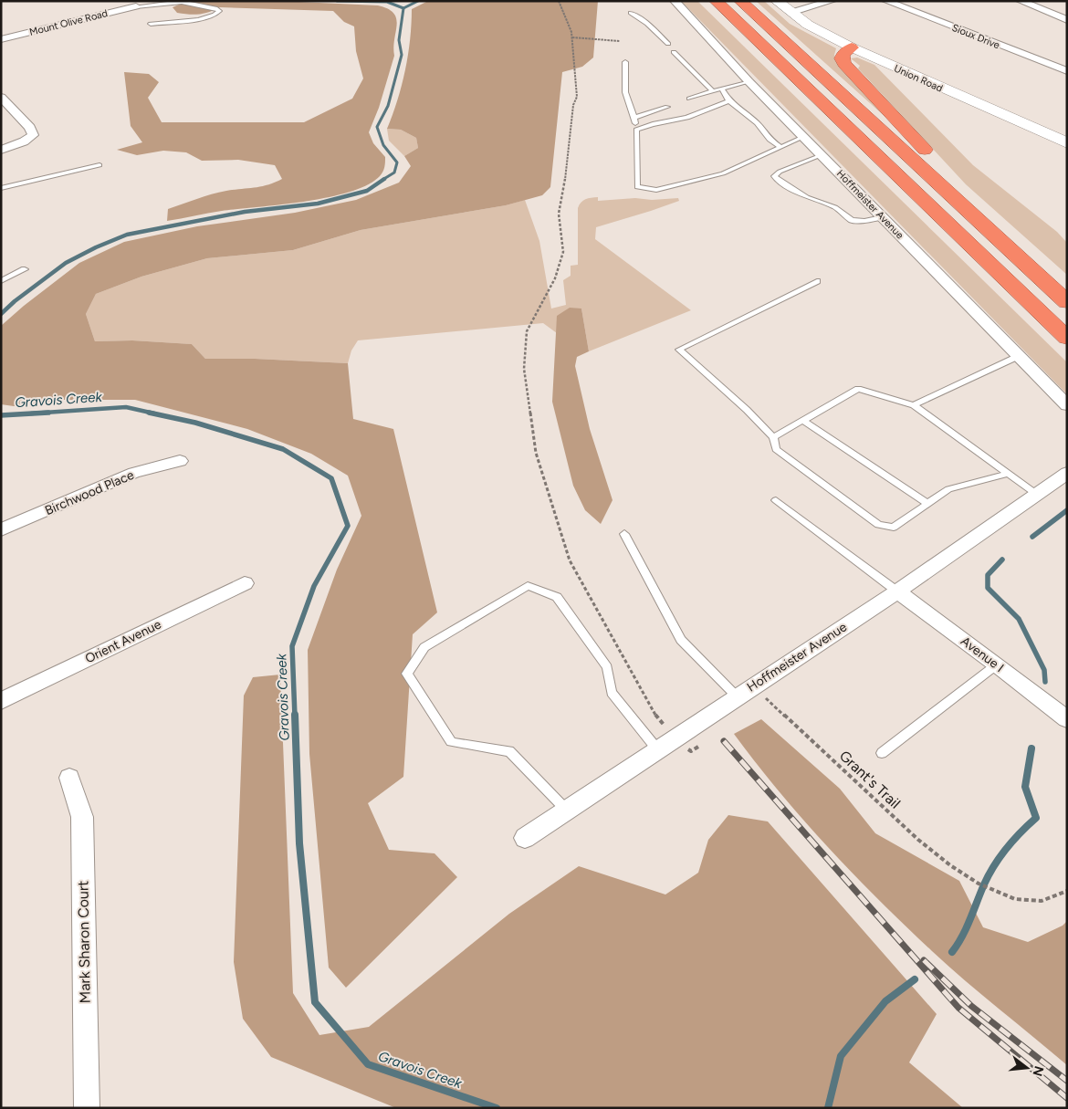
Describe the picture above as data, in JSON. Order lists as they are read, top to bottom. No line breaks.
{"streets":{"main road":["Union Road"],"street":["Mount Olive Road","Sioux Drive","Hoffmeister Avenue","Birchwood Place","Orient Avenue","Avenue I","Mark Sharon Court"],"path":["Grant's Trail"]},"crossings":[["Hoffmeister Avenue","Avenue I"]],"water":["Gravois Creek"],"north":"right"}
